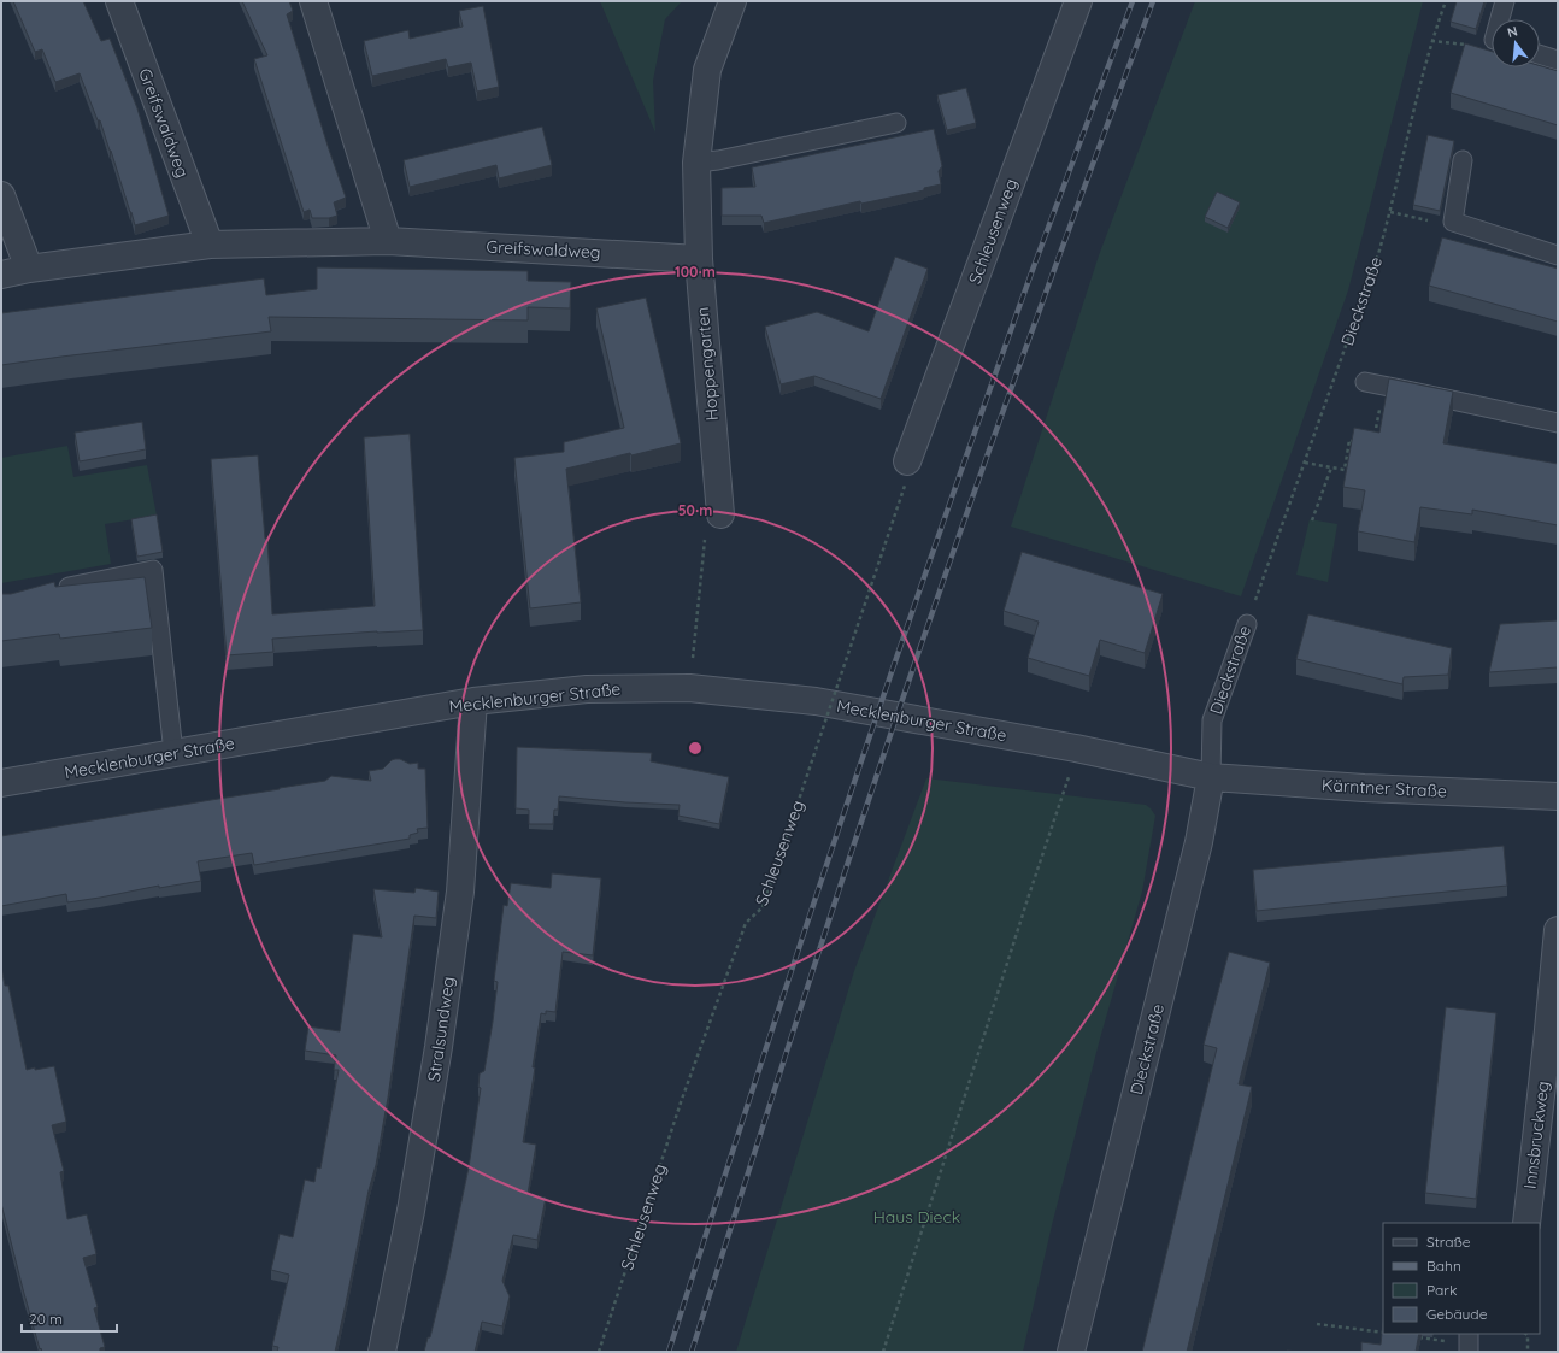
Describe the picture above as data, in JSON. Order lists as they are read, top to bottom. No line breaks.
{"streets":{"street":["Greifswaldweg","Schleusenweg","Dieckstraße","Hoppengarten","Mecklenburger Straße","Kärntner Straße","Stralsundweg","Innsbruckweg"]},"crossings":[["Greifswaldweg","Hoppengarten"],["Dieckstraße","Mecklenburger Straße"],["Dieckstraße","Kärntner Straße"],["Mecklenburger Straße","Kärntner Straße"],["Mecklenburger Straße","Stralsundweg"]],"parks":["Haus Dieck"],"legend":["Straße","Bahn","Park","Gebäude"],"scale_bar":"20 m","north":"top","rings":["100 m","50 m"]}
